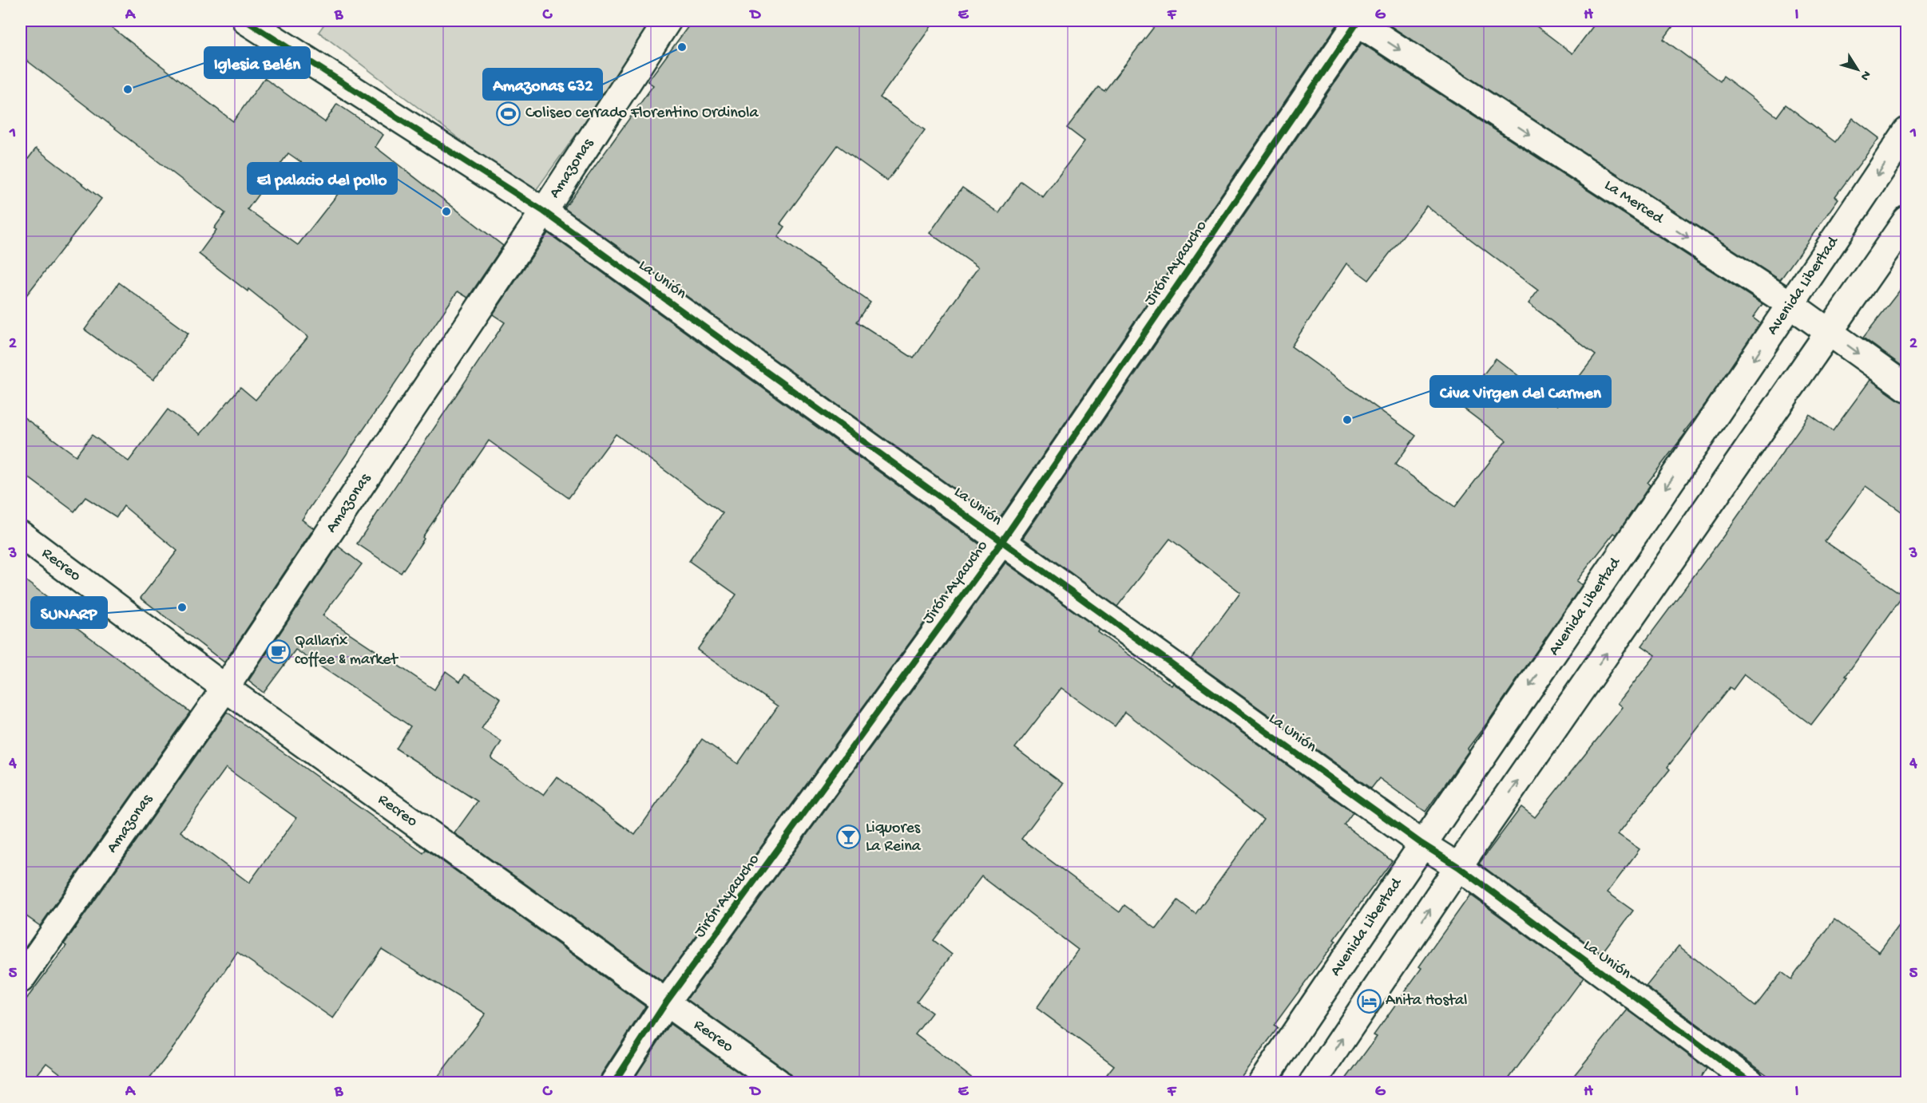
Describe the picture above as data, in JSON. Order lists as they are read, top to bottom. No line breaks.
{"streets":{"street":["Amazonas","La Merced","Jirón Ayacucho","La Unión","Avenida Libertad","Recreo"]},"crossings":[["Amazonas","La Unión"],["Amazonas","Recreo"],["La Merced","Jirón Ayacucho"],["La Merced","Avenida Libertad"],["Jirón Ayacucho","La Unión"],["Jirón Ayacucho","Recreo"],["La Unión","Avenida Libertad"]],"one_way":["La Merced"],"places":{"other":["Amazonas 632","Iglesia Belén","El palacio del pollo","Civa Virgen del Carmen","SUNARP"],"sports":["Coliseo cerrado Florentino Ordinola"],"cafe":["Qallarix coffee & market"],"bar":["Liquores La Reina"],"hotel":["Anita Hostal"]},"north":"bottom right","grid":{"columns":["A","B","C","D","E","F","G","H","I"],"rows":["1","2","3","4","5"]}}
